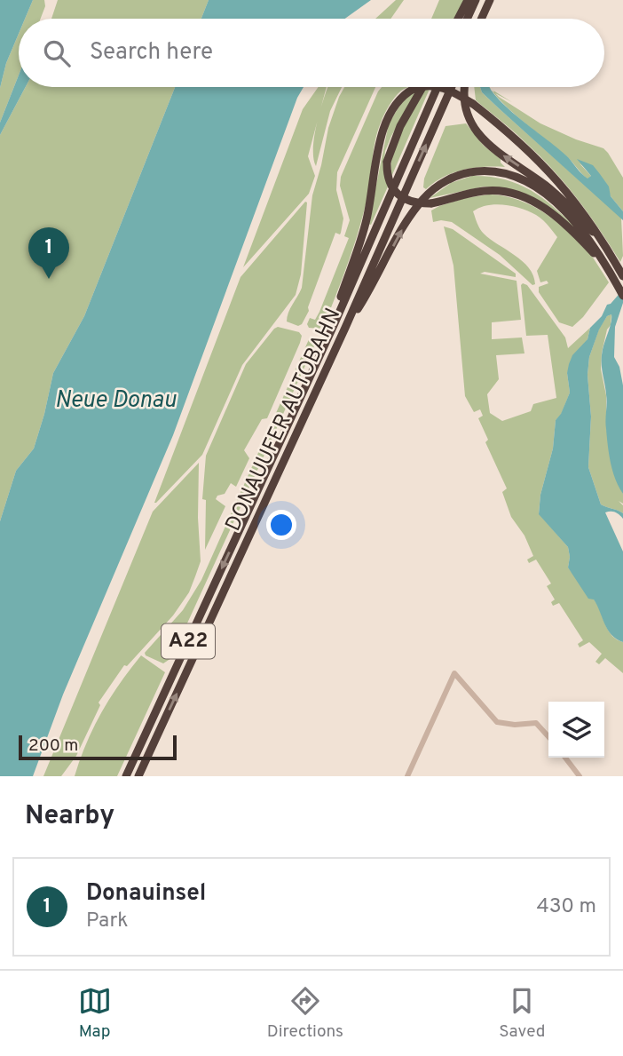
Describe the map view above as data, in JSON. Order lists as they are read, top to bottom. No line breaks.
{"streets":{"highway":["DONAUUFER AUTOBAHN","A22"]},"water":["Neue Donau"],"scale_bar":"200 m","page":{"search":"Search here","pins":"1","scale":"200 m","heading":"Nearby","list":[{"mark":"1","name":"Donauinsel","note":"Park","value":"430 m"}],"nav":["Map","Directions","Saved"]}}
